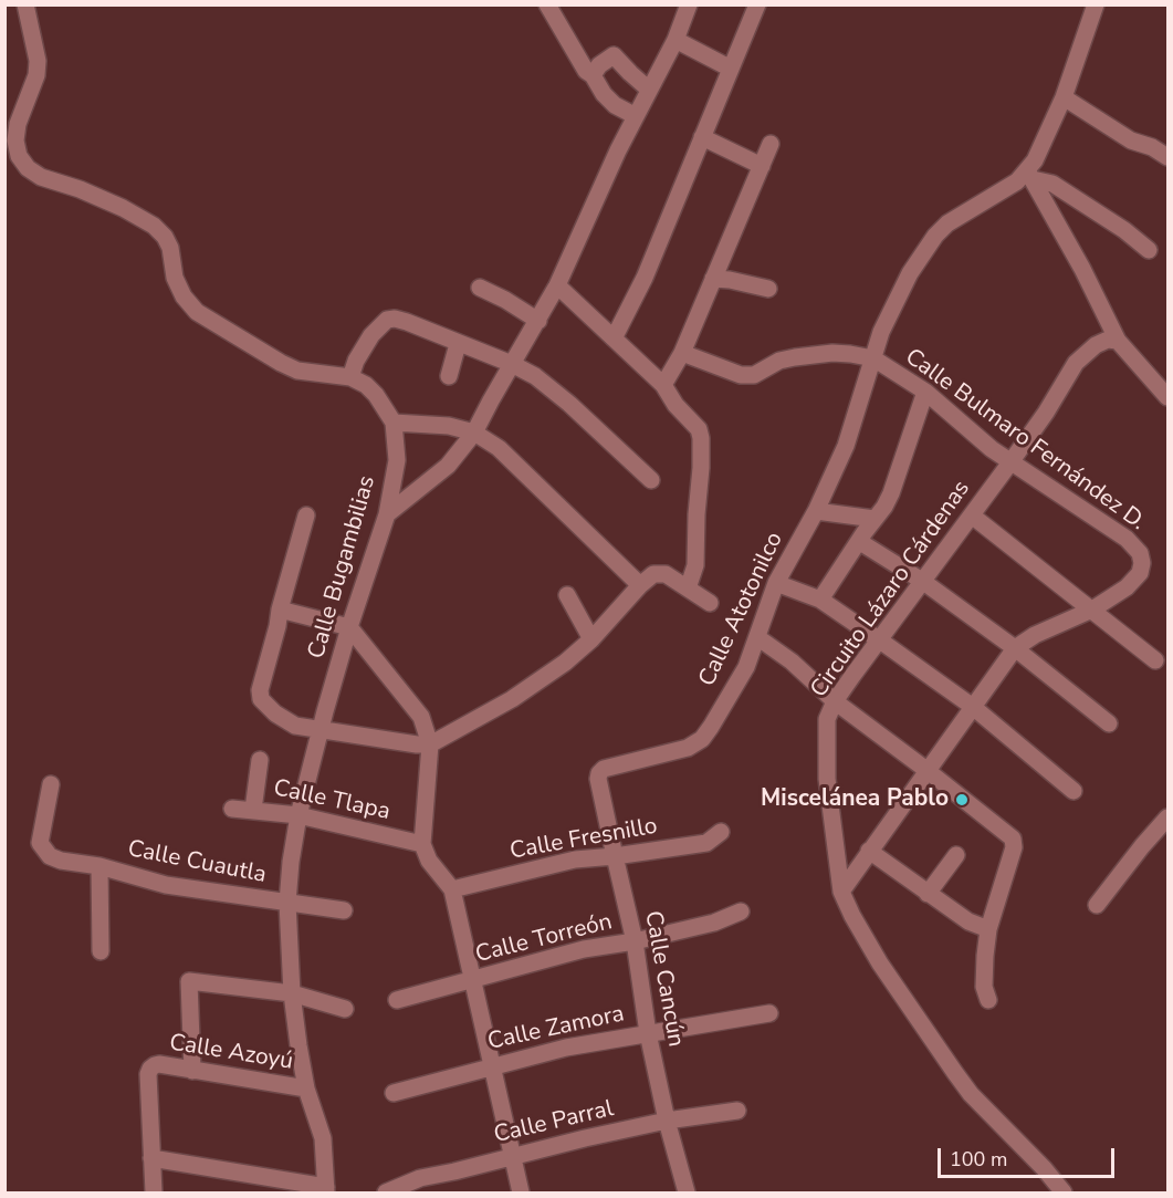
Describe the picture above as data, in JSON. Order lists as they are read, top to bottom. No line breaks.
{"streets":{"street":["Calle Bulmaro Fernández D.","Calle Bugambilias","Circuito Lázaro Cárdenas","Calle Atotonilco","Calle Tlapa","Calle Fresnillo","Calle Cuautla","Calle Torreón","Calle Cancún","Calle Zamora","Calle Azoyú","Calle Parral"]},"crossings":[["Calle Bulmaro Fernández D.","Circuito Lázaro Cárdenas"],["Calle Bulmaro Fernández D.","Calle Atotonilco"],["Calle Bugambilias","Calle Tlapa"],["Calle Bugambilias","Calle Cuautla"],["Calle Bugambilias","Calle Azoyú"],["Calle Atotonilco","Calle Cancún"],["Calle Fresnillo","Calle Cancún"],["Calle Torreón","Calle Cancún"],["Calle Cancún","Calle Zamora"],["Calle Cancún","Calle Parral"]],"places":["Miscelánea Pablo"],"scale_bar":"100 m"}
